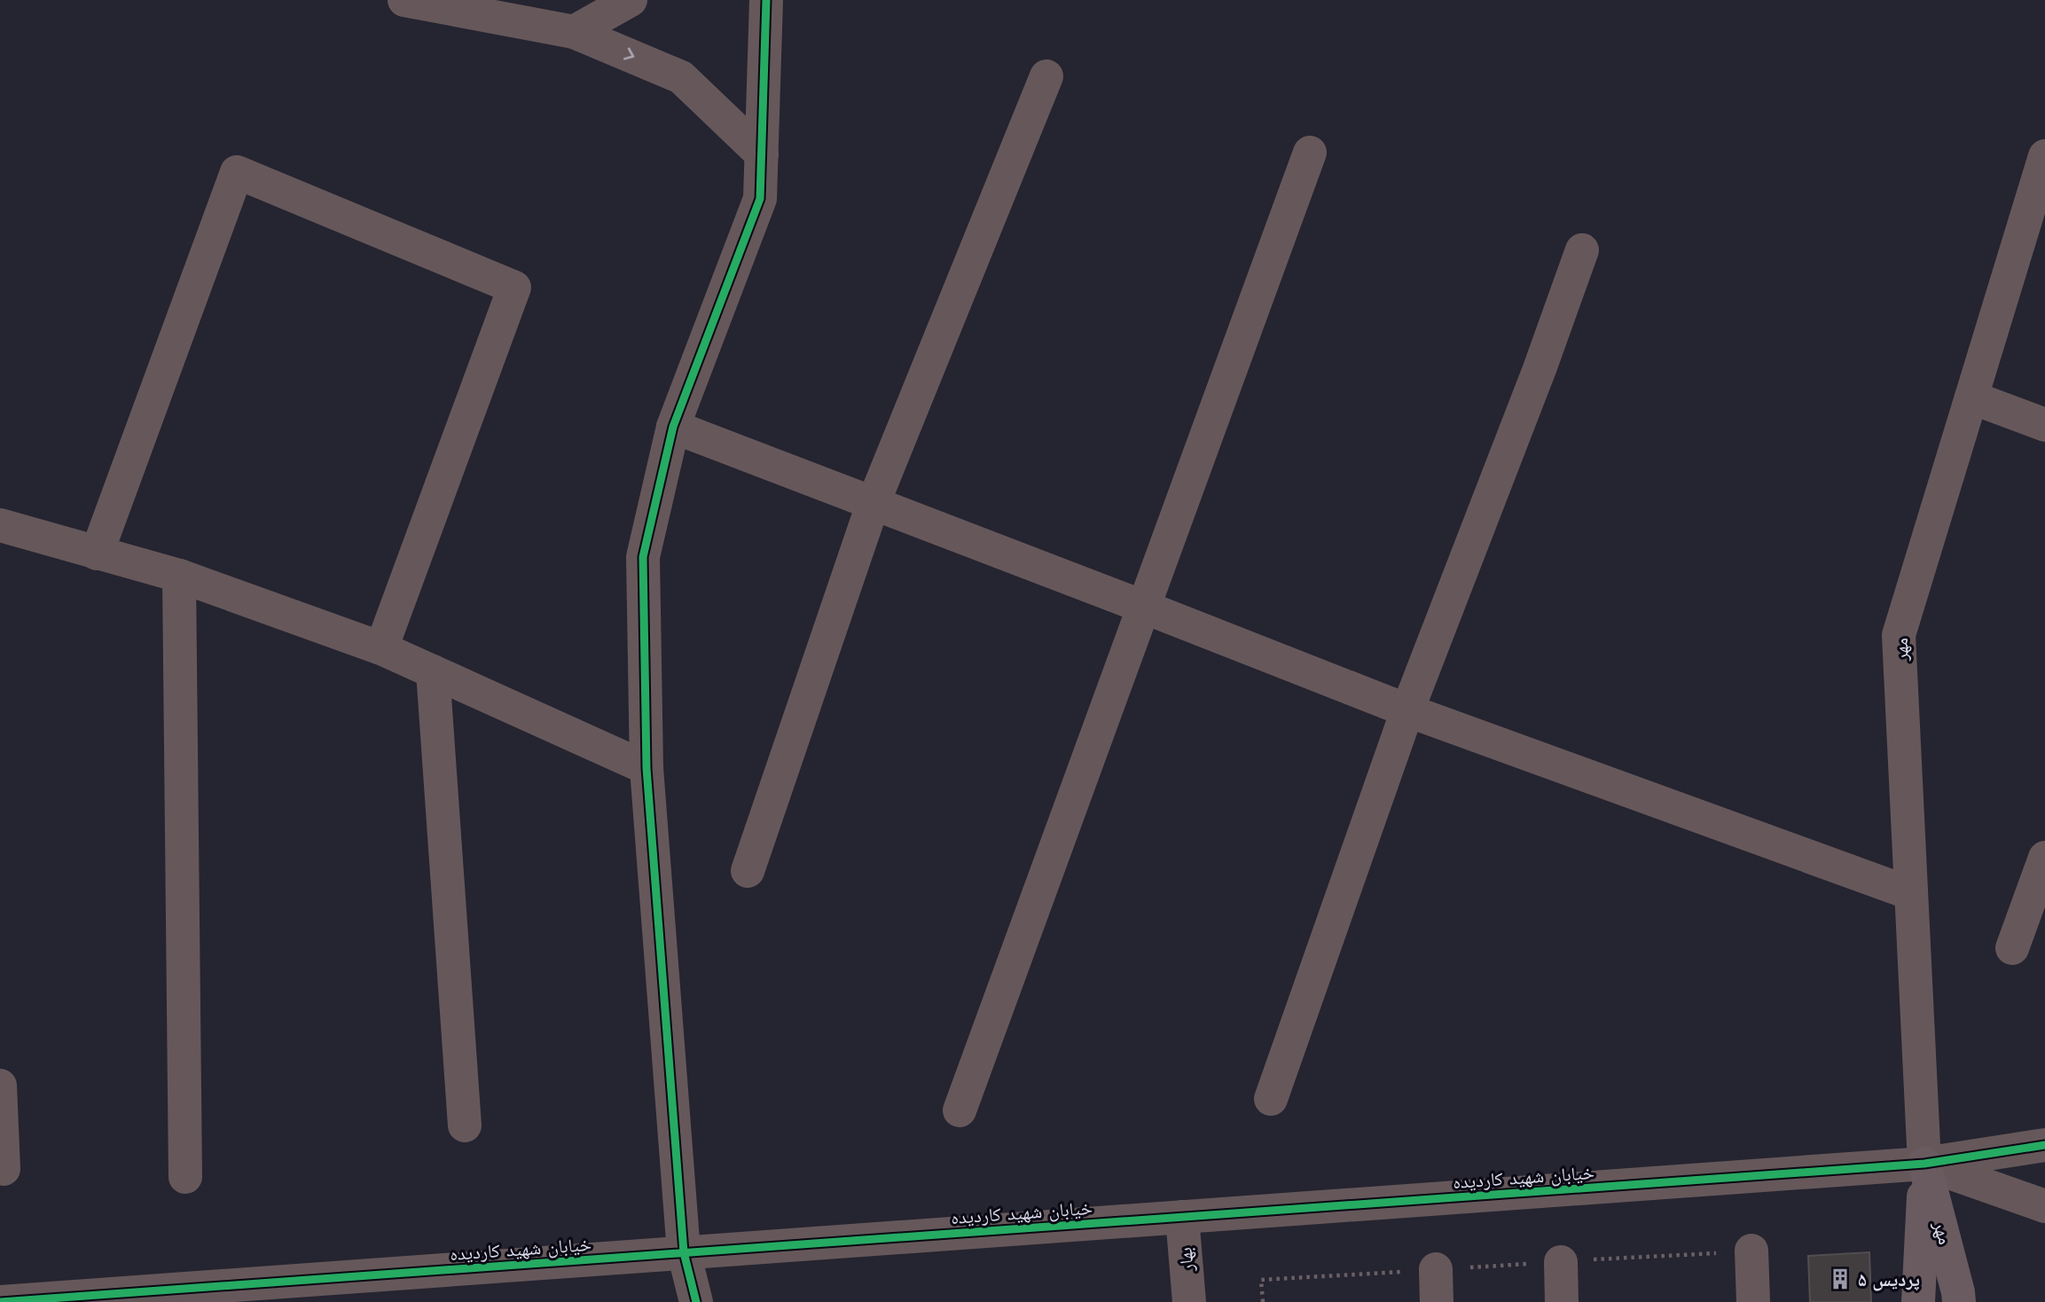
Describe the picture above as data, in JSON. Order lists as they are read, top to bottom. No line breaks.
{"streets":{"street":["مهر","خیابان شهید کاردیده","بهار"]},"crossings":[["مهر","خیابان شهید کاردیده"],["خیابان شهید کاردیده","بهار"]],"places":{"building":["پردیس ۵"]}}
